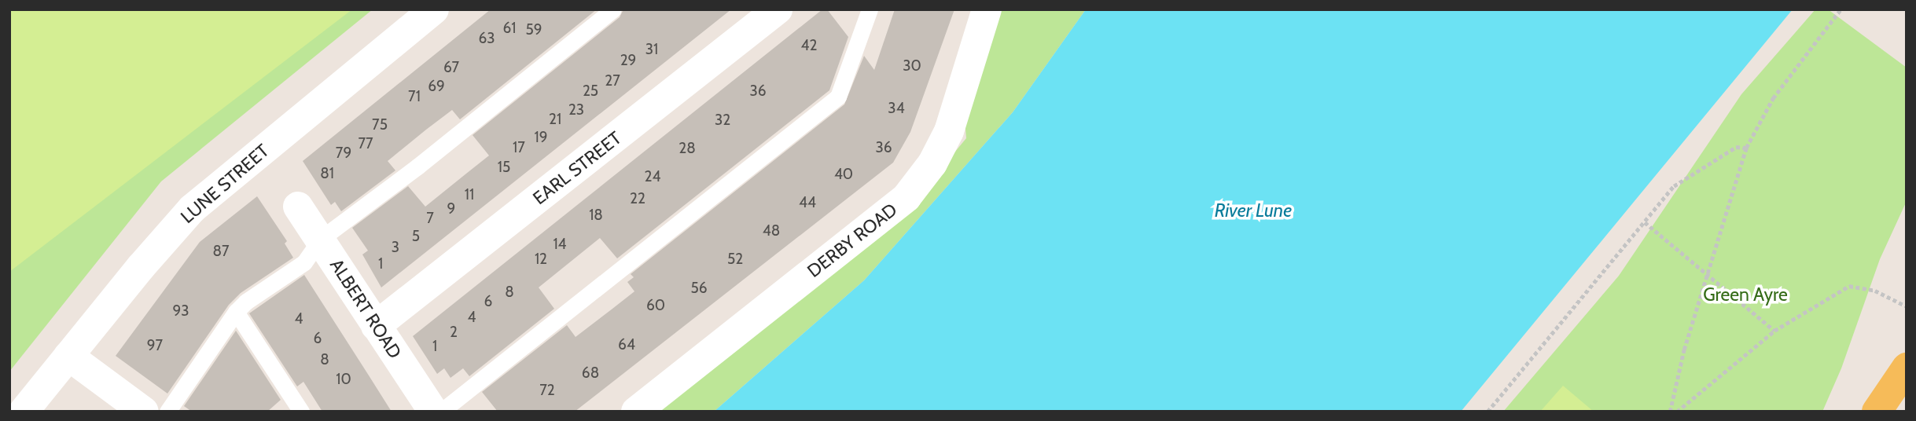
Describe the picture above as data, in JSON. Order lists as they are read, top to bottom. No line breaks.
{"streets":{"street":["EARL STREET","LUNE STREET","DERBY ROAD","ALBERT ROAD"]},"crossings":[["EARL STREET","ALBERT ROAD"]],"water":["River Lune"],"parks":["Green Ayre"],"house_numbers":["61","59","63","42","31","29","30","67","27","69","25","36","71","34","23","21","32","75","19","77","17","36","28","79","15","81","40","24","11","22","44","9","18","7","48","5","14","3","87","12","52","1","56","8","6","60","93","4","4","2","6","64","97","1","8","68","10","72"]}
